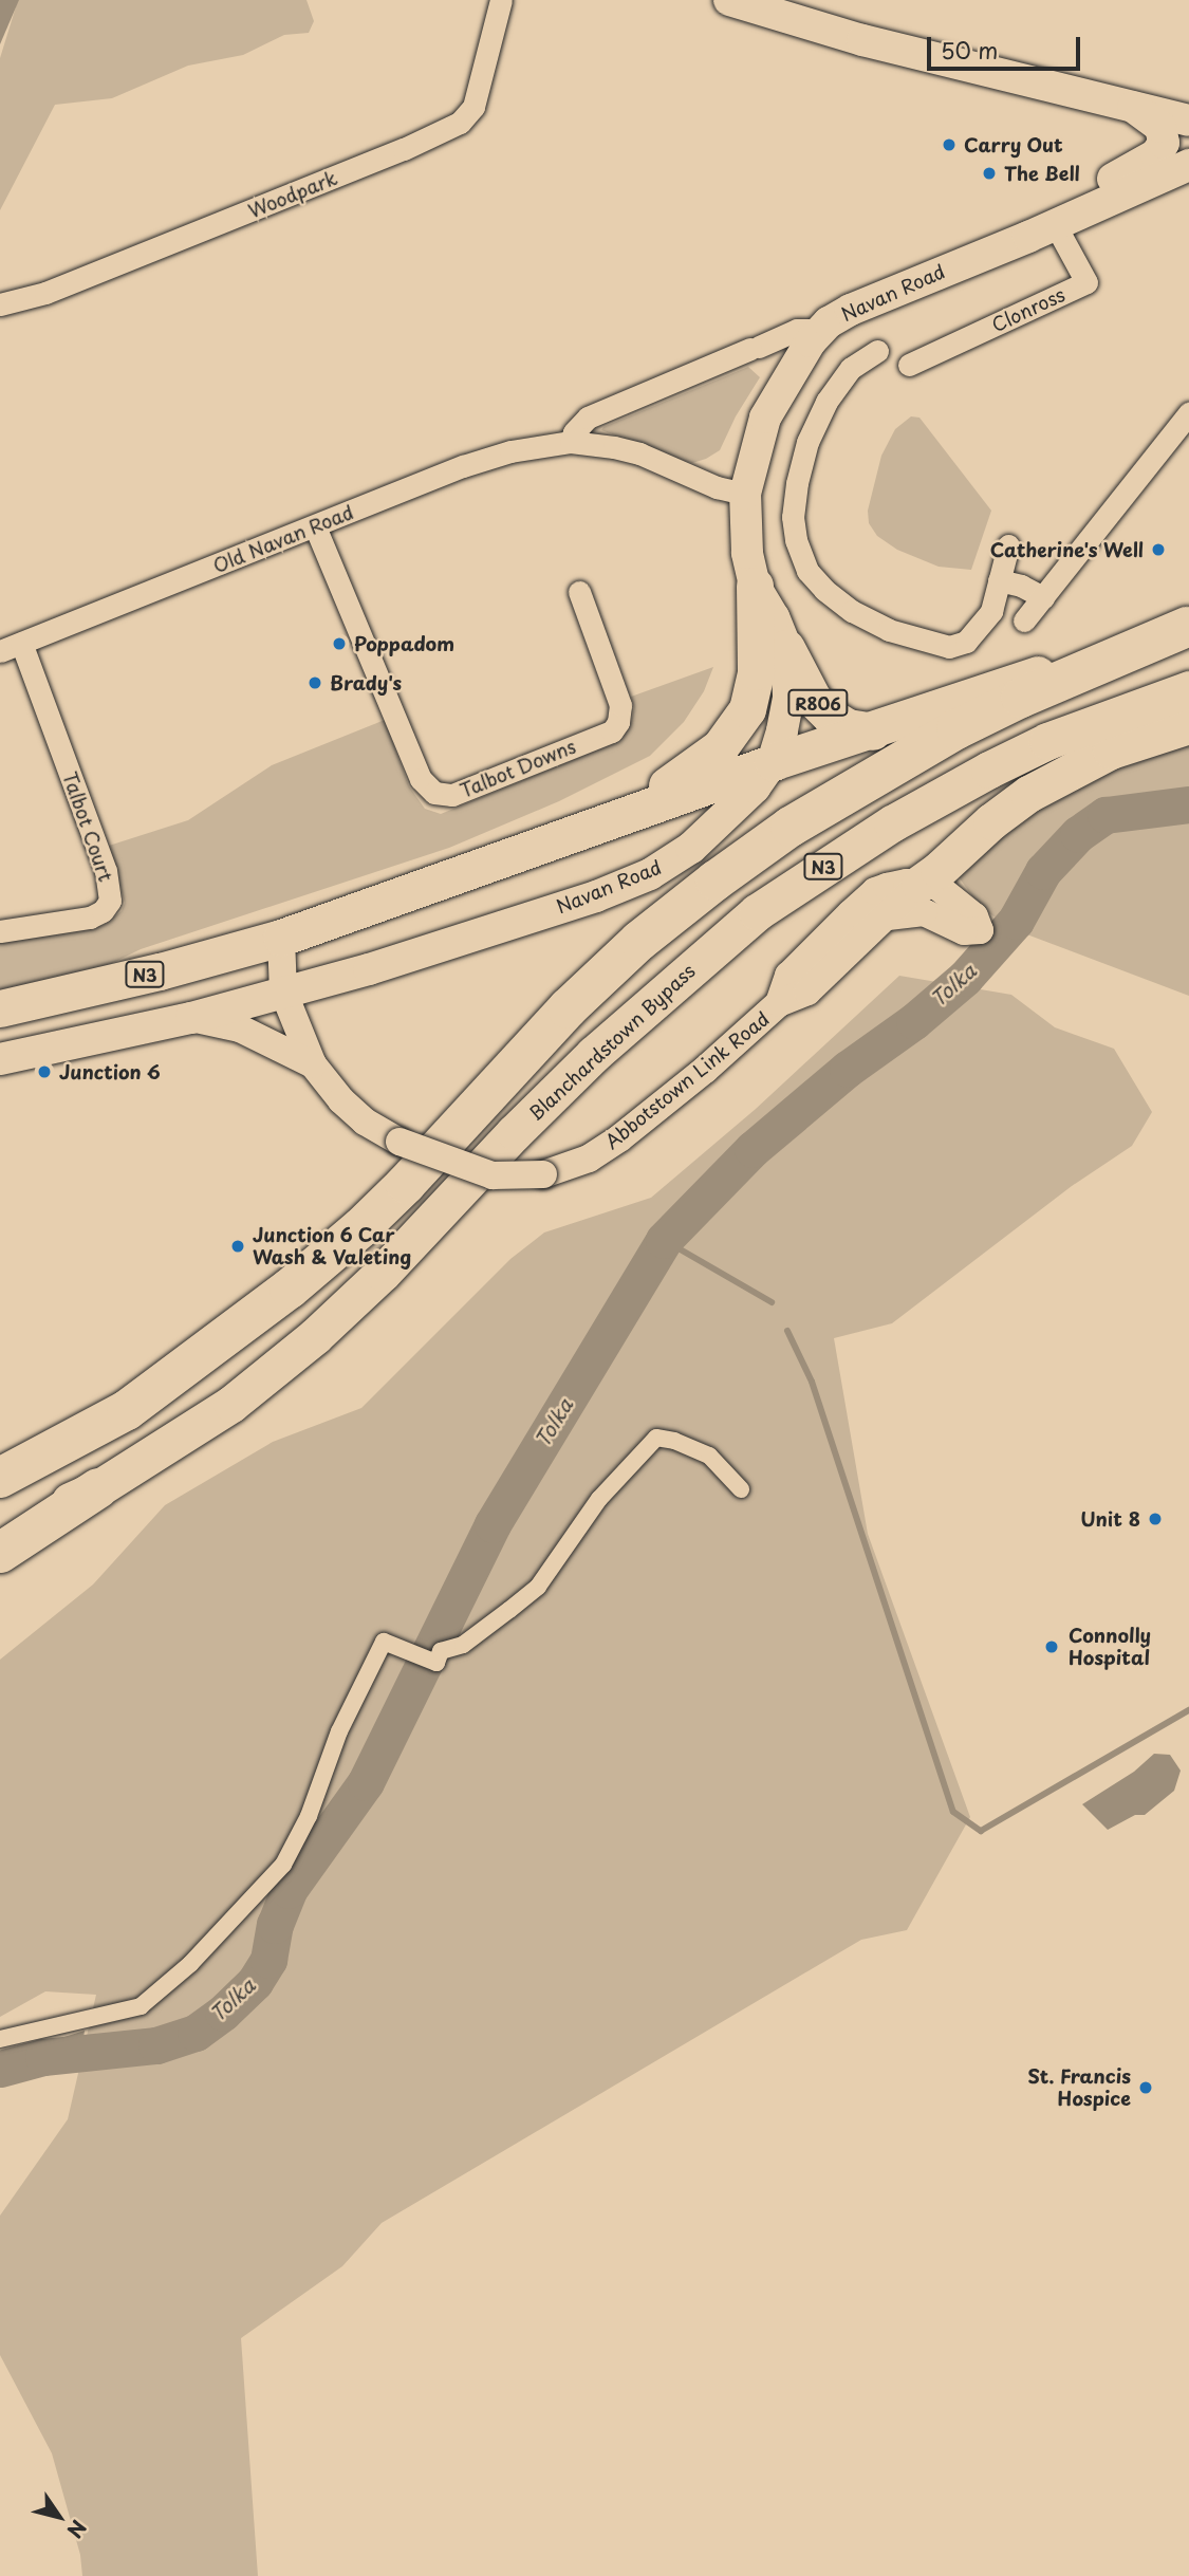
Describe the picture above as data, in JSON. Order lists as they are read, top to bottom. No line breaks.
{"streets":{"highway":["R806","N3","Blanchardstown Bypass"],"main road":["Navan Road"],"street":["Woodpark","Clonross","Old Navan Road","Talbot Downs","Talbot Court","Abbotstown Link Road"]},"crossings":[["Navan Road","Clonross"],["Navan Road","Old Navan Road"],["Navan Road","R806"],["Navan Road","N3"],["Navan Road","Abbotstown Link Road"],["Clonross","R806"],["Old Navan Road","Talbot Downs"],["Old Navan Road","Talbot Court"],["R806","N3"],["N3","Blanchardstown Bypass"],["N3","Abbotstown Link Road"]],"water":["Tolka"],"places":["Carry Out","The Bell","Catherine's Well","Poppadom","Brady's","Junction 6","Junction 6 Car Wash & Valeting","Unit 8","Connolly Hospital","St. Francis Hospice"],"scale_bar":"50 m","north":"bottom right"}
